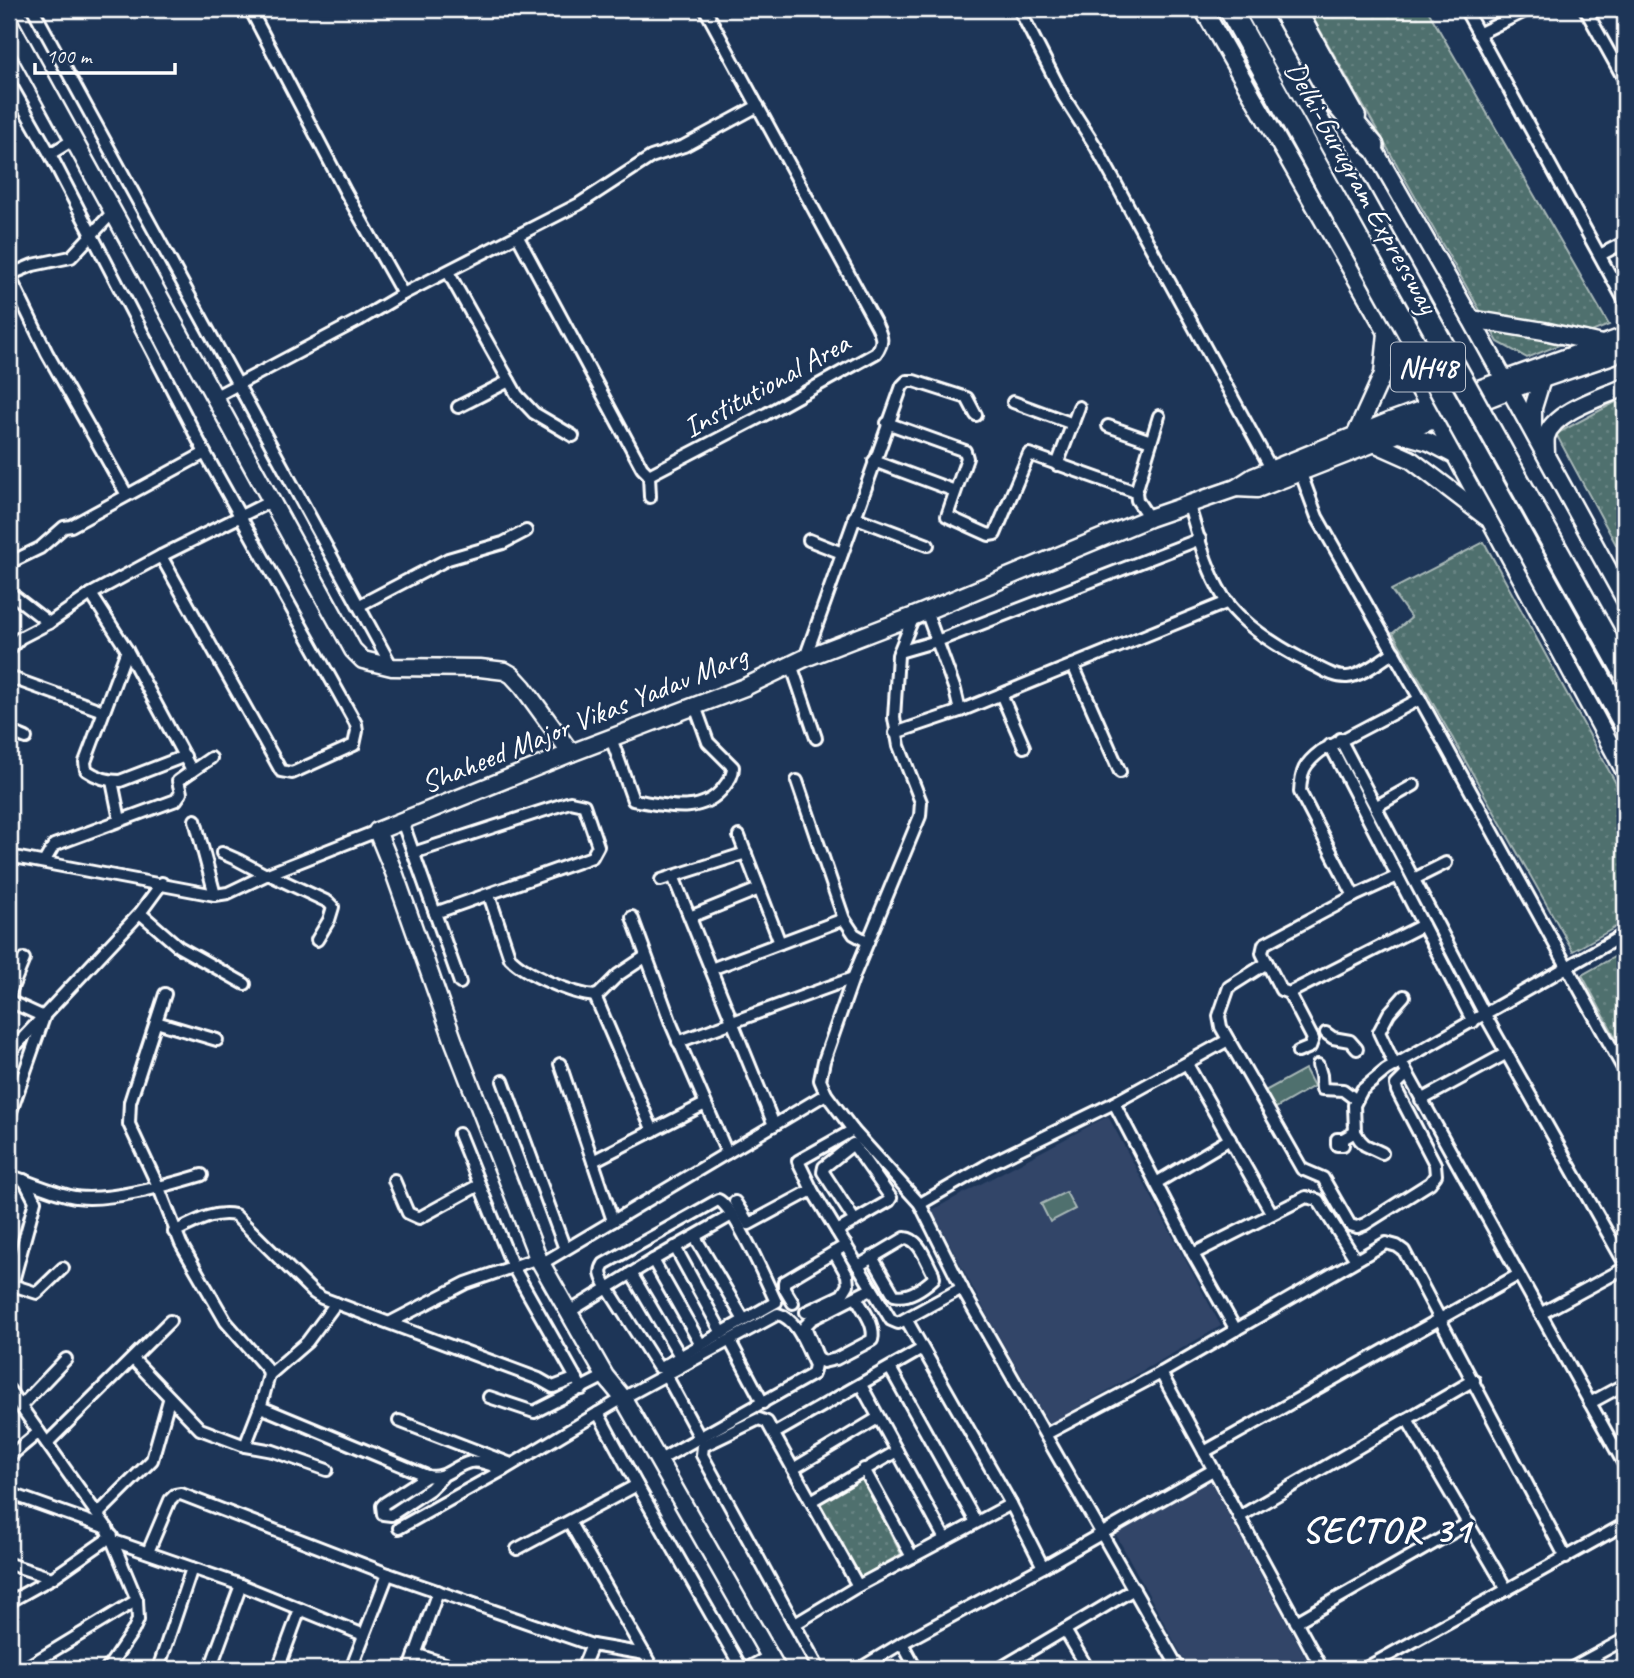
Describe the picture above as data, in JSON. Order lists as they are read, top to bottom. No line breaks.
{"streets":{"highway":["Delhi-Gurugram Expressway","NH48"],"street":["Institutional Area","Shaheed Major Vikas Yadav Marg"]},"districts":["SECTOR 31"],"scale_bar":"100 m"}
